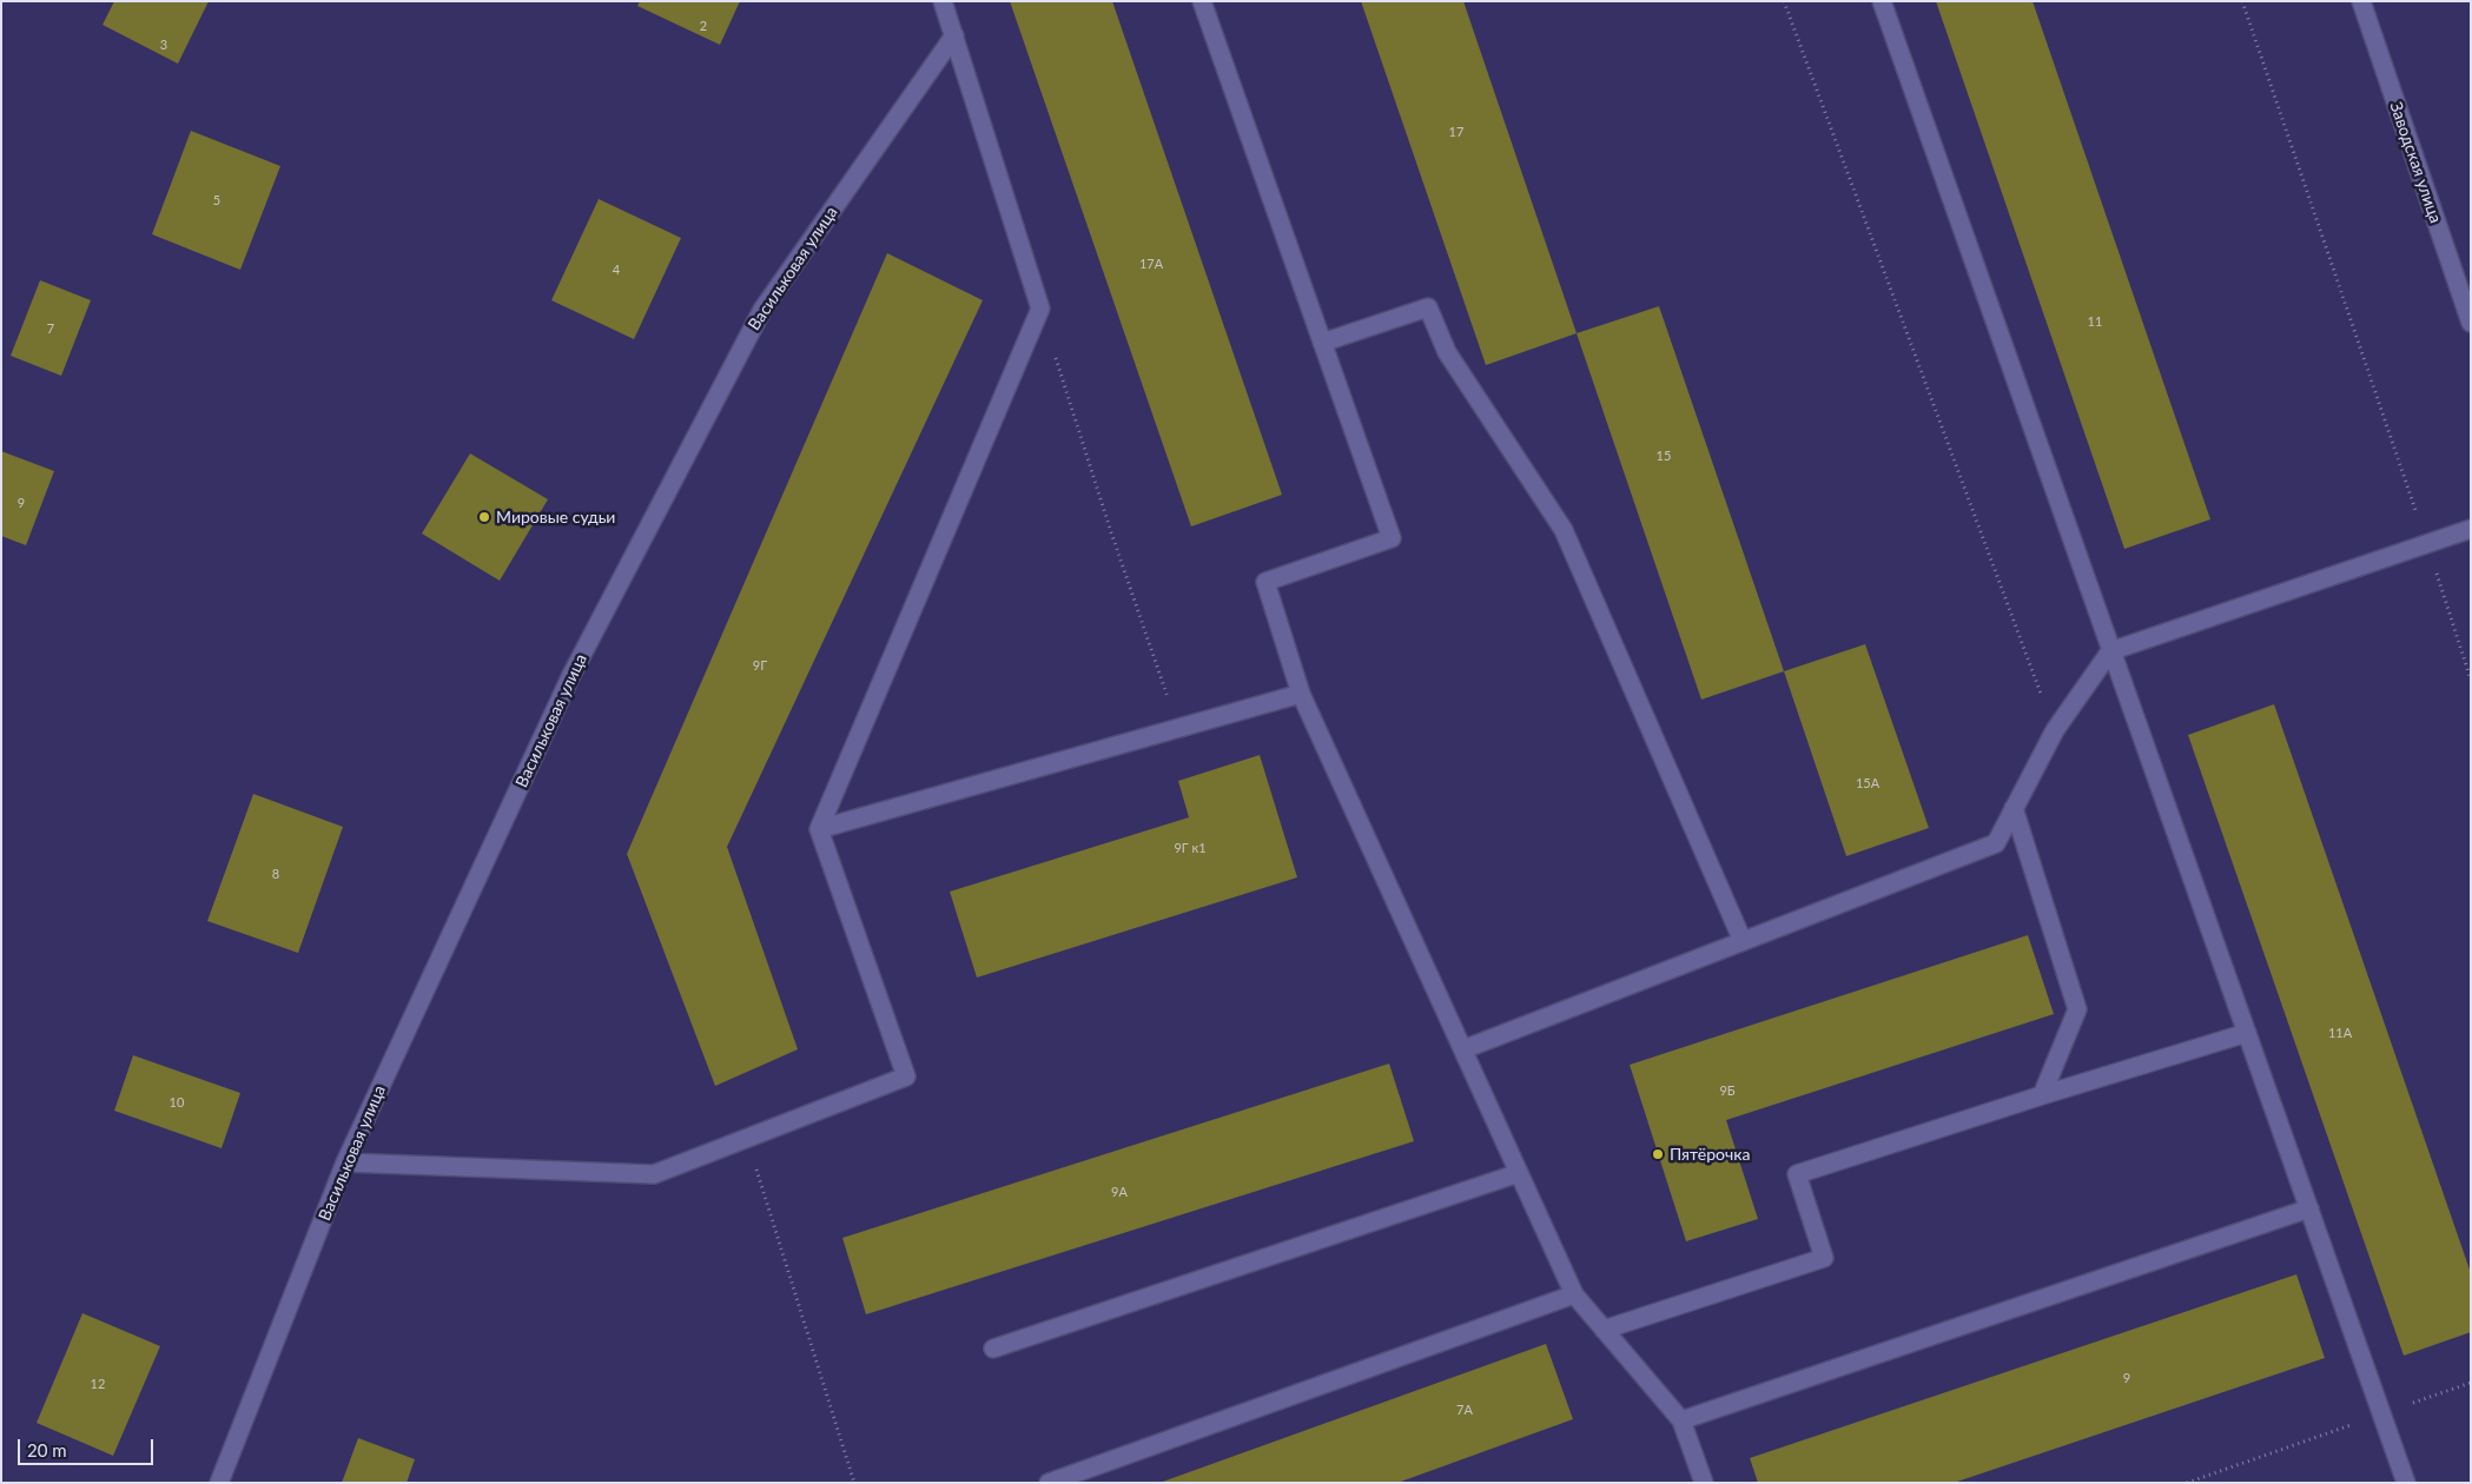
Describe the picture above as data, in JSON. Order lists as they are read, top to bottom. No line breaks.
{"streets":{"street":["Заводская улица","Васильковая улица"]},"places":["Мировые судьи","Пятёрочка"],"house_numbers":["2","3","17","5","17А","4","11","7","15","9","9Г","15А","9Г к1","8","11А","9Б","10","9А","9","12","7А"],"scale_bar":"20 m"}
